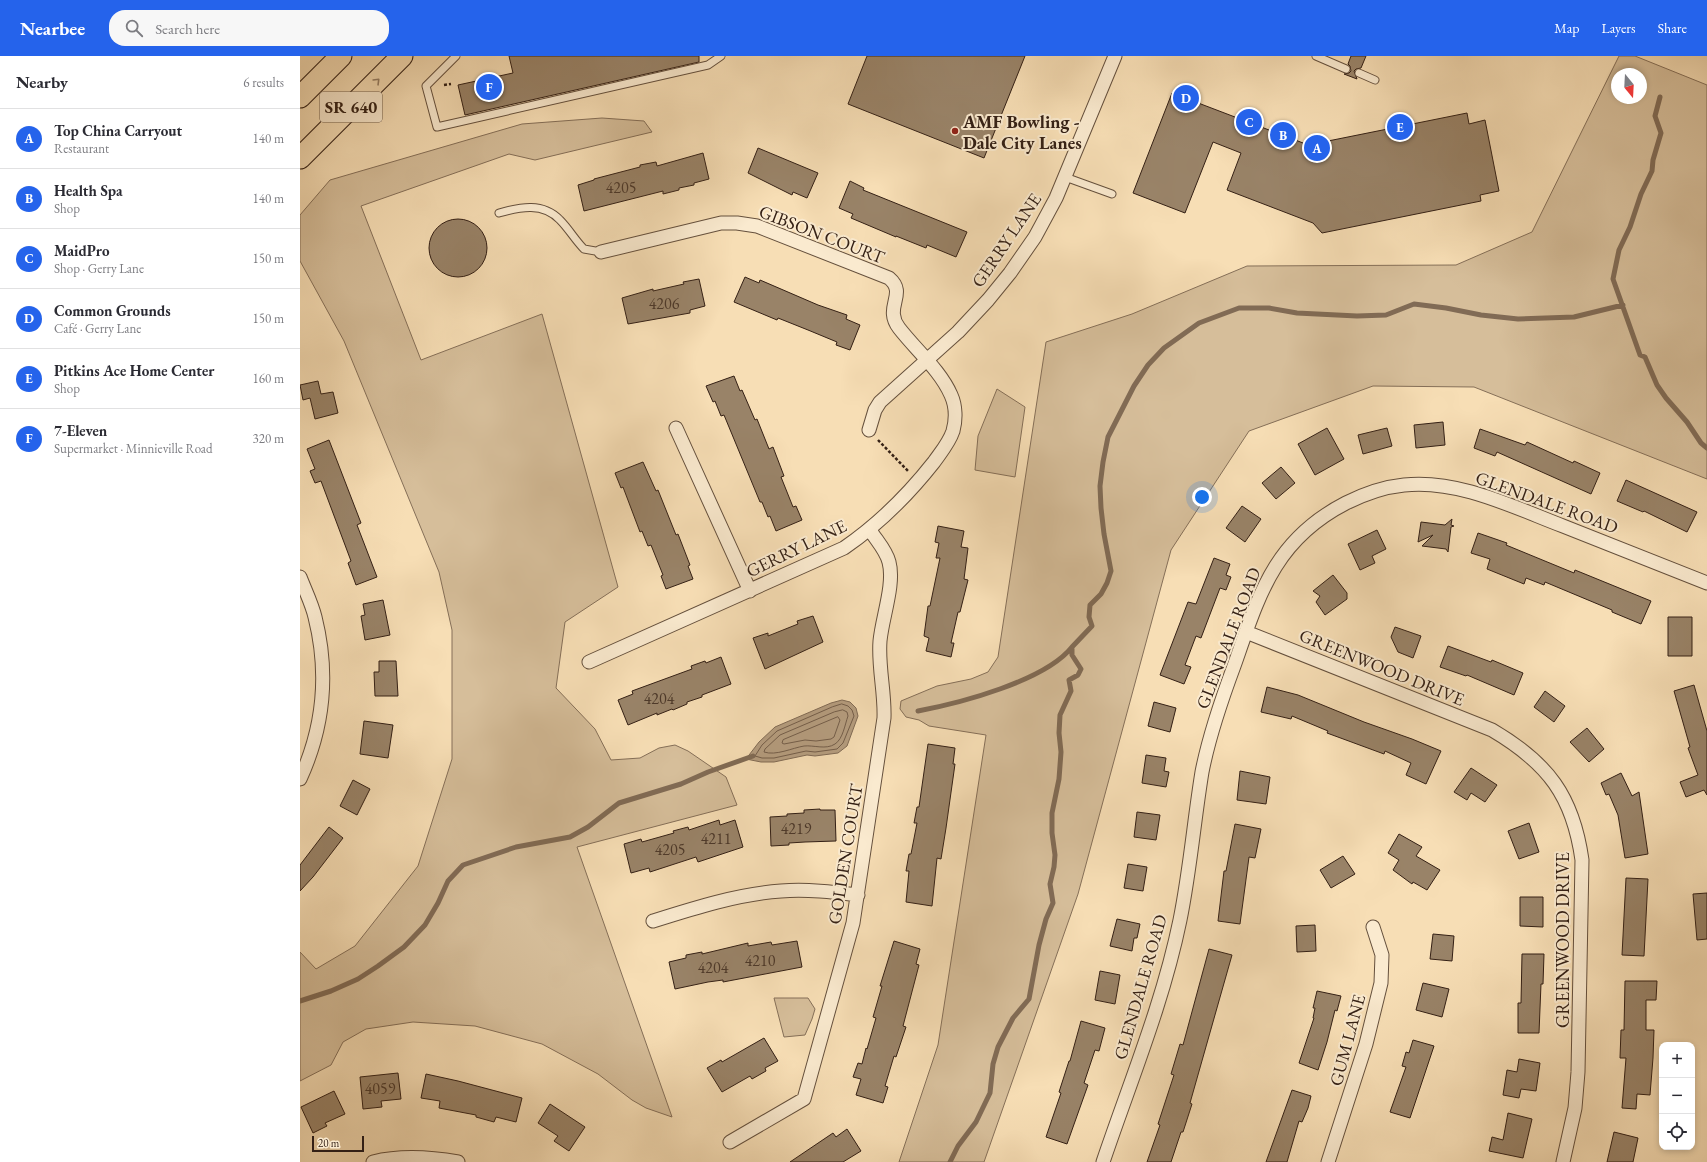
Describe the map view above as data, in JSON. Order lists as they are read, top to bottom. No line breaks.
{"streets":{"main road":["SR 640"],"street":["GIBSON COURT","GERRY LANE","GLENDALE ROAD","GREENWOOD DRIVE","GOLDEN COURT","GUM LANE"]},"crossings":[["GIBSON COURT","GERRY LANE"],["GERRY LANE","GOLDEN COURT"],["GLENDALE ROAD","GREENWOOD DRIVE"]],"places":["AMF Bowling - Dale City Lanes"],"house_numbers":["4205","4206","4204","4219","4211","4205","4210","4204","4059"],"scale_bar":"20 m","north":"bottom","page":{"header":"Nearbee","search":"Search here","nav":["Map","Layers","Share"],"heading":["Nearby","6 results"],"pins":["F","D","C","E","B","A"],"list":[{"mark":"A","name":"Top China Carryout","note":"Restaurant","value":"140 m"},{"mark":"B","name":"Health Spa","note":"Shop","value":"140 m"},{"mark":"C","name":"MaidPro","note":"Shop · Gerry Lane","value":"150 m"},{"mark":"D","name":"Common Grounds","note":"Café · Gerry Lane","value":"150 m"},{"mark":"E","name":"Pitkins Ace Home Center","note":"Shop","value":"160 m"},{"mark":"F","name":"7-Eleven","note":"Supermarket · Minnieville Road","value":"320 m"}],"map_buttons":["+","−"],"scale":"20 m"}}
